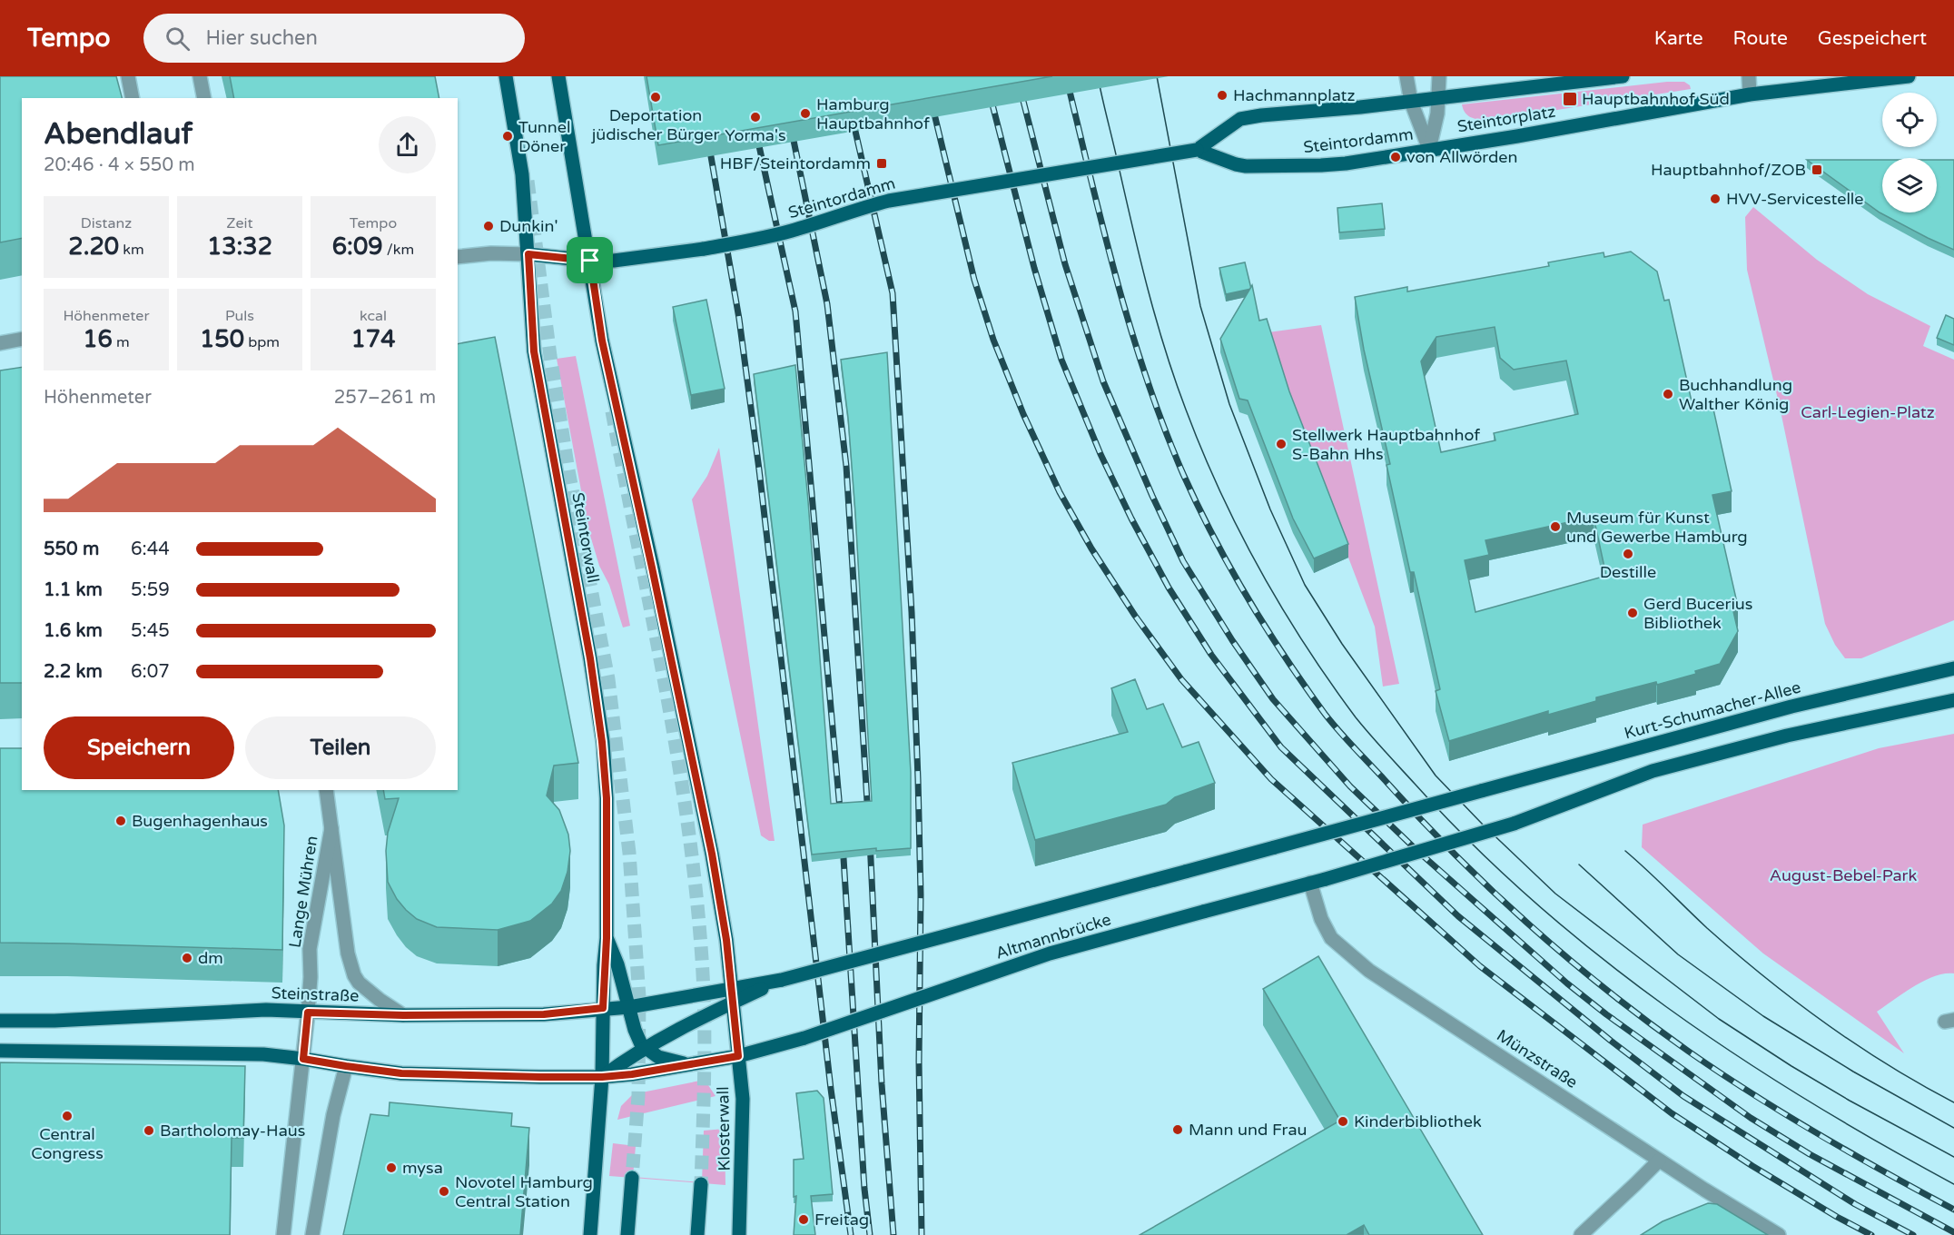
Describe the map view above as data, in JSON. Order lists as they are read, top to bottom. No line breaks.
{"streets":{"main road":["Steintorplatz","Steintordamm","Steintorwall","Kurt-Schumacher-Allee","Altmannbrücke","Steinstraße","Klosterwall"],"street":["Lange Mühren","Münzstraße"]},"crossings":[["Steintorplatz","Steintordamm"],["Steintordamm","Steintorwall"],["Steintorwall","Steinstraße"],["Kurt-Schumacher-Allee","Altmannbrücke"],["Lange Mühren","Steinstraße"],["Altmannbrücke","Steinstraße"],["Altmannbrücke","Münzstraße"],["Altmannbrücke","Klosterwall"]],"parks":["Carl-Legien-Platz","August-Bebel-Park"],"places":{"other":["Hachmannplatz","Deportation jüdischer Bürger","Hamburg Hauptbahnhof","Yorma's","Tunnel Döner","von Allwörden","HVV-Servicestelle","Dunkin'","Buchhandlung Walther König","Stellwerk Hauptbahnhof S-Bahn Hhs","Museum für Kunst und Gewerbe Hamburg","Destille","Gerd Bucerius Bibliothek","Bugenhagenhaus","dm","Central Congress","Kinderbibliothek","Mann und Frau","Bartholomay-Haus","mysa","Novotel Hamburg Central Station","Freitag"],"transit":["Hauptbahnhof Süd","HBF/Steintordamm","Hauptbahnhof/ZOB"]},"page":{"header":"Tempo","search":"Hier suchen","nav":["Karte","Route","Gespeichert"],"heading":["Abendlauf","20:46 · 4 × 550 m"],"stats":[["Distanz","2.20 km"],["Zeit","13:32"],["Tempo","6:09 /km"],["Höhenmeter","16 m"],["Puls","150 bpm"],["kcal","174"]],"chart":["Höhenmeter","257–261 m"],"list":[{"name":"550 m","note":"6:44"},{"name":"1.1 km","note":"5:59"},{"name":"1.6 km","note":"5:45"},{"name":"2.2 km","note":"6:07"}],"buttons":["Speichern","Teilen"]}}
